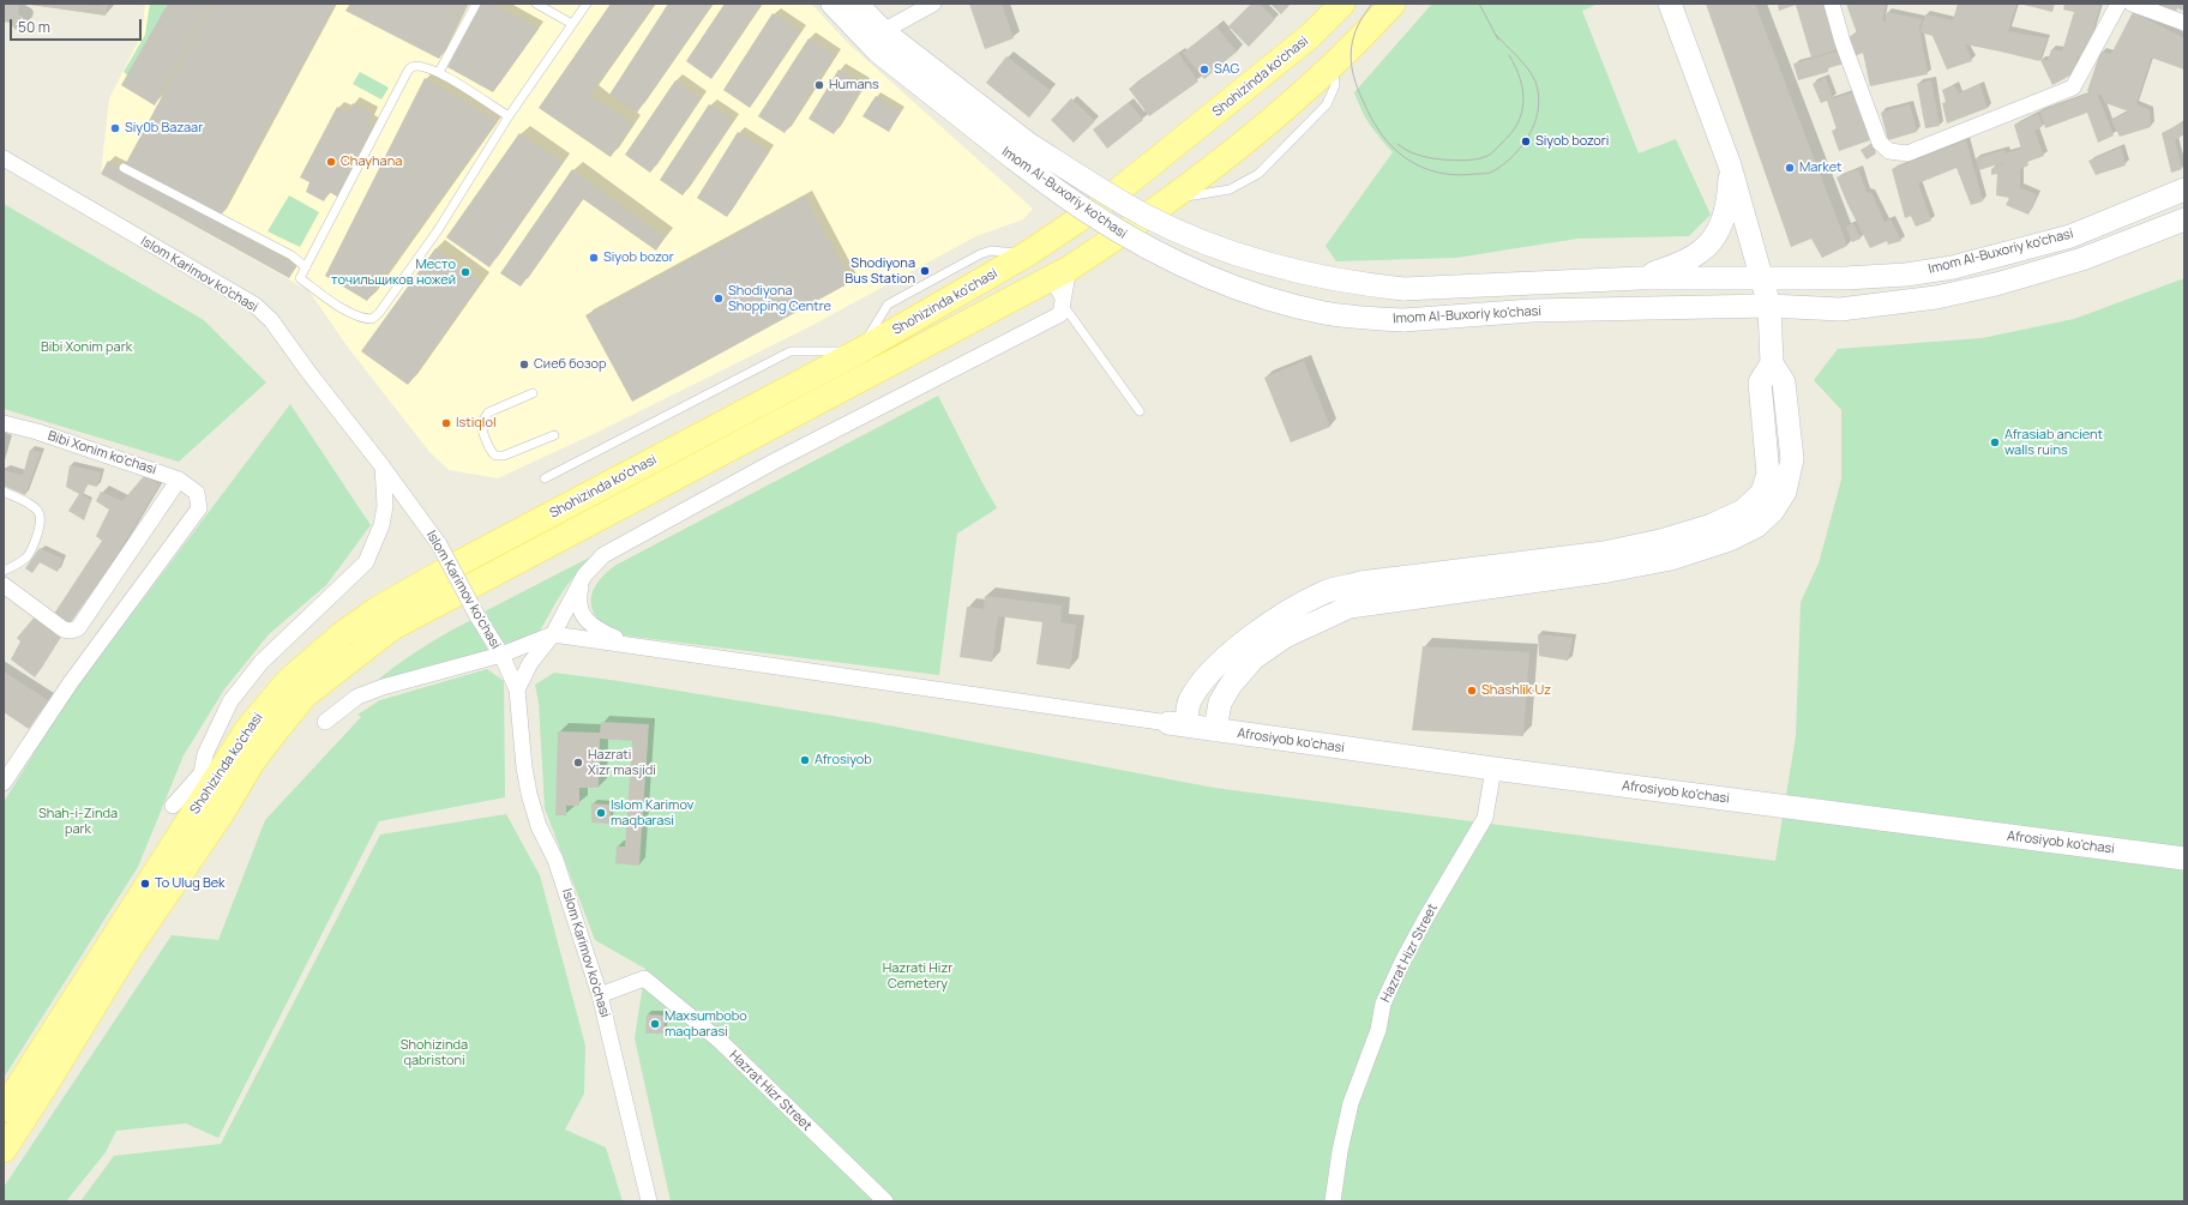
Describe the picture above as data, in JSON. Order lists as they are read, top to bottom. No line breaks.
{"streets":{"main road":["Shohizinda ko'chasi"],"street":["Imom Al-Buxoriy ko'chasi","Islom Karimov ko'chasi","Bibi Xonim ko'chasi","Afrosiyob ko'chasi","Hazrat Hizr Street"]},"crossings":[["Islom Karimov ko'chasi","Hazrat Hizr Street"],["Afrosiyob ko'chasi","Hazrat Hizr Street"]],"parks":["Bibi Xonim park","Shah-i-Zinda park","Hazrati Hizr Cemetery","Shohizinda qabristoni"],"places":["SAG","Humans","Siy0b Bazaar","Siyob bozori","Chayhana","Market","Siyob bozor","Shodiyona Bus Station","Место точильщиков ножей","Shodiyona Shopping Centre","Сиеб бозор","Istiqlol","Afrasiab ancient walls ruins","Shashlik Uz","Afrosiyob","Hazrati Xizr masjidi","Islom Karimov maqbarasi","To Ulug Bek","Maxsumbobo maqbarasi"],"scale_bar":"50 m"}
